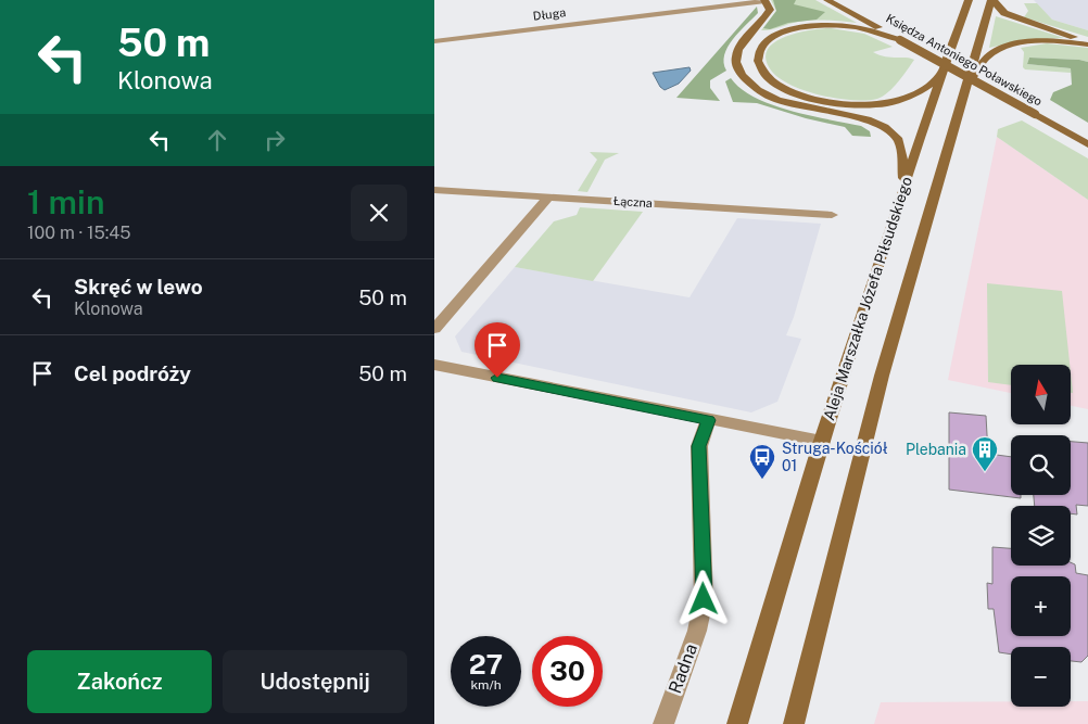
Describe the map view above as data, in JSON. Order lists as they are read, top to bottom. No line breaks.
{"streets":{"main road":["Księdza Antoniego Poławskiego","Aleja Marszałka Józefa Piłsudskiego"],"street":["Długa","Łączna","Radna"]},"places":{"building":["Plebania"],"bus stop":["Struga-Kościół 01"]},"north":"top","page":{"turn":["50 m","Klonowa"],"heading":["1 min","100 m · 15:45"],"list":[{"name":"Skręć w lewo","note":"Klonowa","value":"50 m"},{"name":"Cel podróży","value":"50 m"}],"map_buttons":["+","−"],"speed":"27 km/h","limit":"30","buttons":["Zakończ","Udostępnij"]}}
